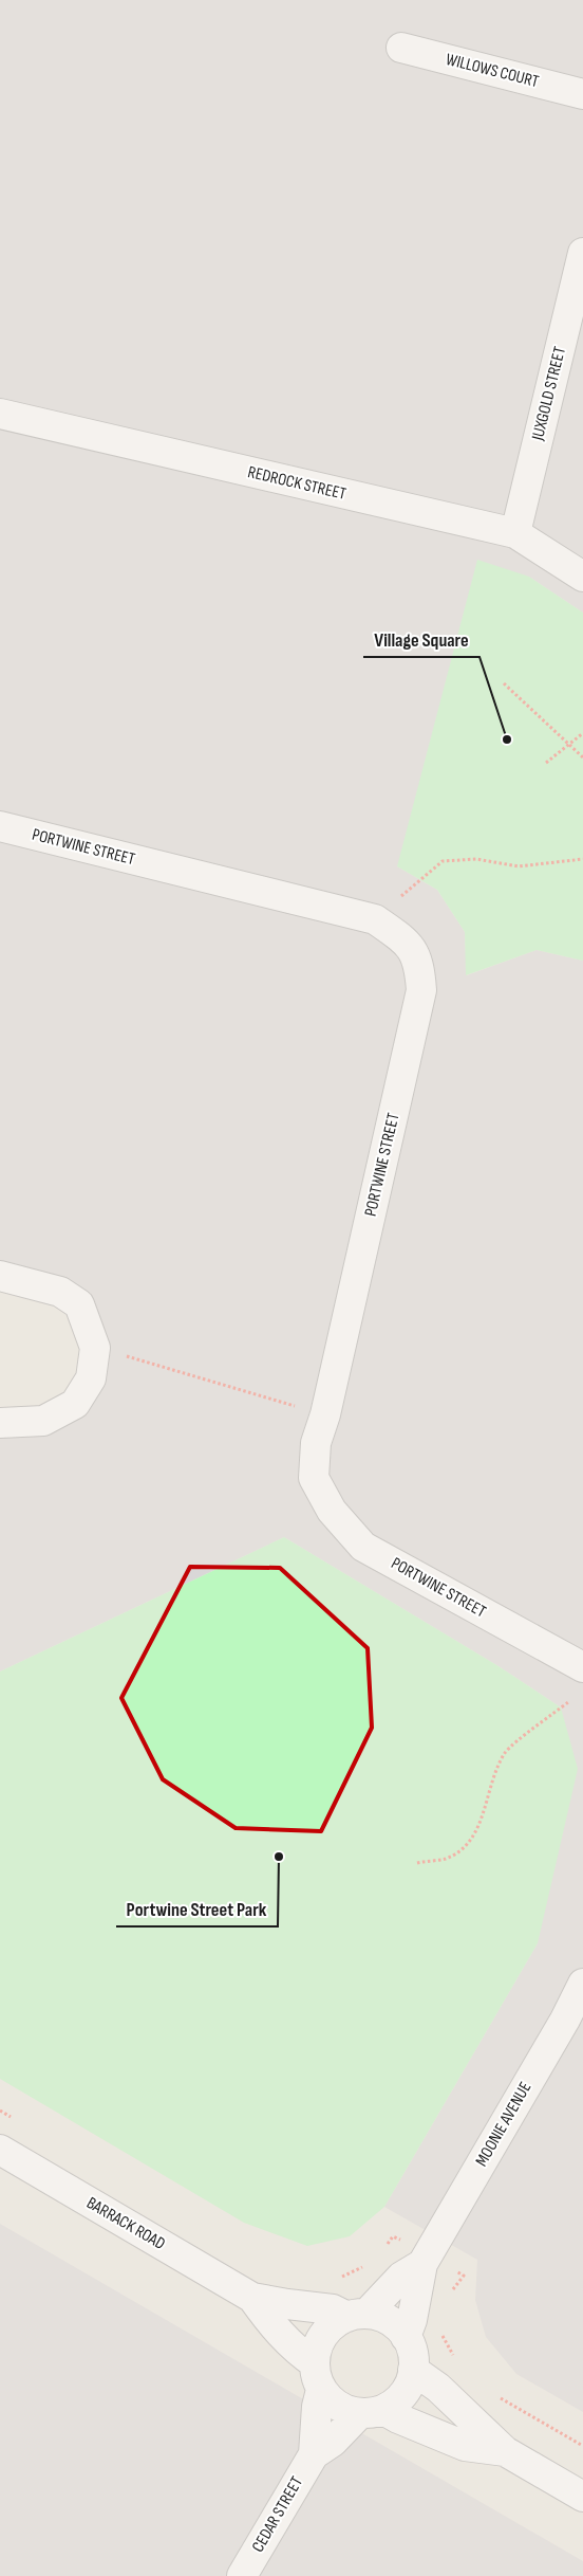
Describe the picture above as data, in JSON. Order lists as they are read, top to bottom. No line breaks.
{"streets":{"street":["WILLOWS COURT","JUXGOLD STREET","REDROCK STREET","PORTWINE STREET","MOONIE AVENUE","BARRACK ROAD","CEDAR STREET"]},"crossings":[["JUXGOLD STREET","REDROCK STREET"],["MOONIE AVENUE","BARRACK ROAD"],["MOONIE AVENUE","CEDAR STREET"],["BARRACK ROAD","CEDAR STREET"]],"places":["Village Square","Portwine Street Park"]}
